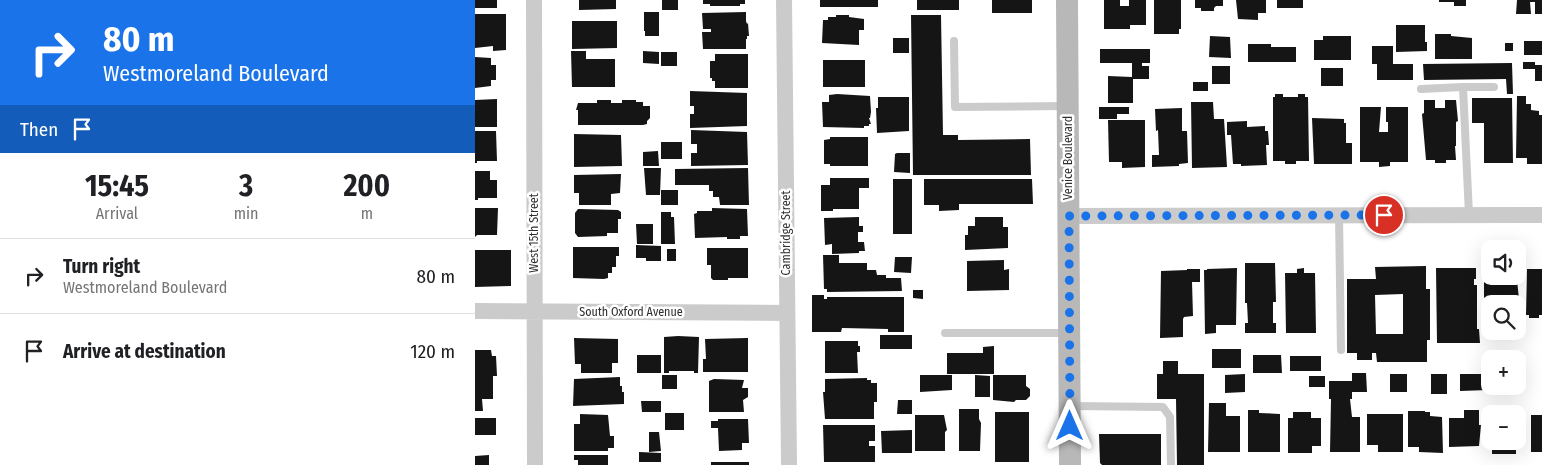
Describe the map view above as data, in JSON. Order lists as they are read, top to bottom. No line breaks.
{"streets":{"main road":["Venice Boulevard"],"street":["West 15th Street","Cambridge Street","South Oxford Avenue"]},"crossings":[["West 15th Street","South Oxford Avenue"],["Cambridge Street","South Oxford Avenue"]],"page":{"turn":["80 m","Westmoreland Boulevard"],"then":"Then","eta":["15:45","Arrival","3","min","200","m"],"list":[{"name":"Turn right","note":"Westmoreland Boulevard","value":"80 m"},{"name":"Arrive at destination","value":"120 m"}],"map_buttons":["+","−"]}}
